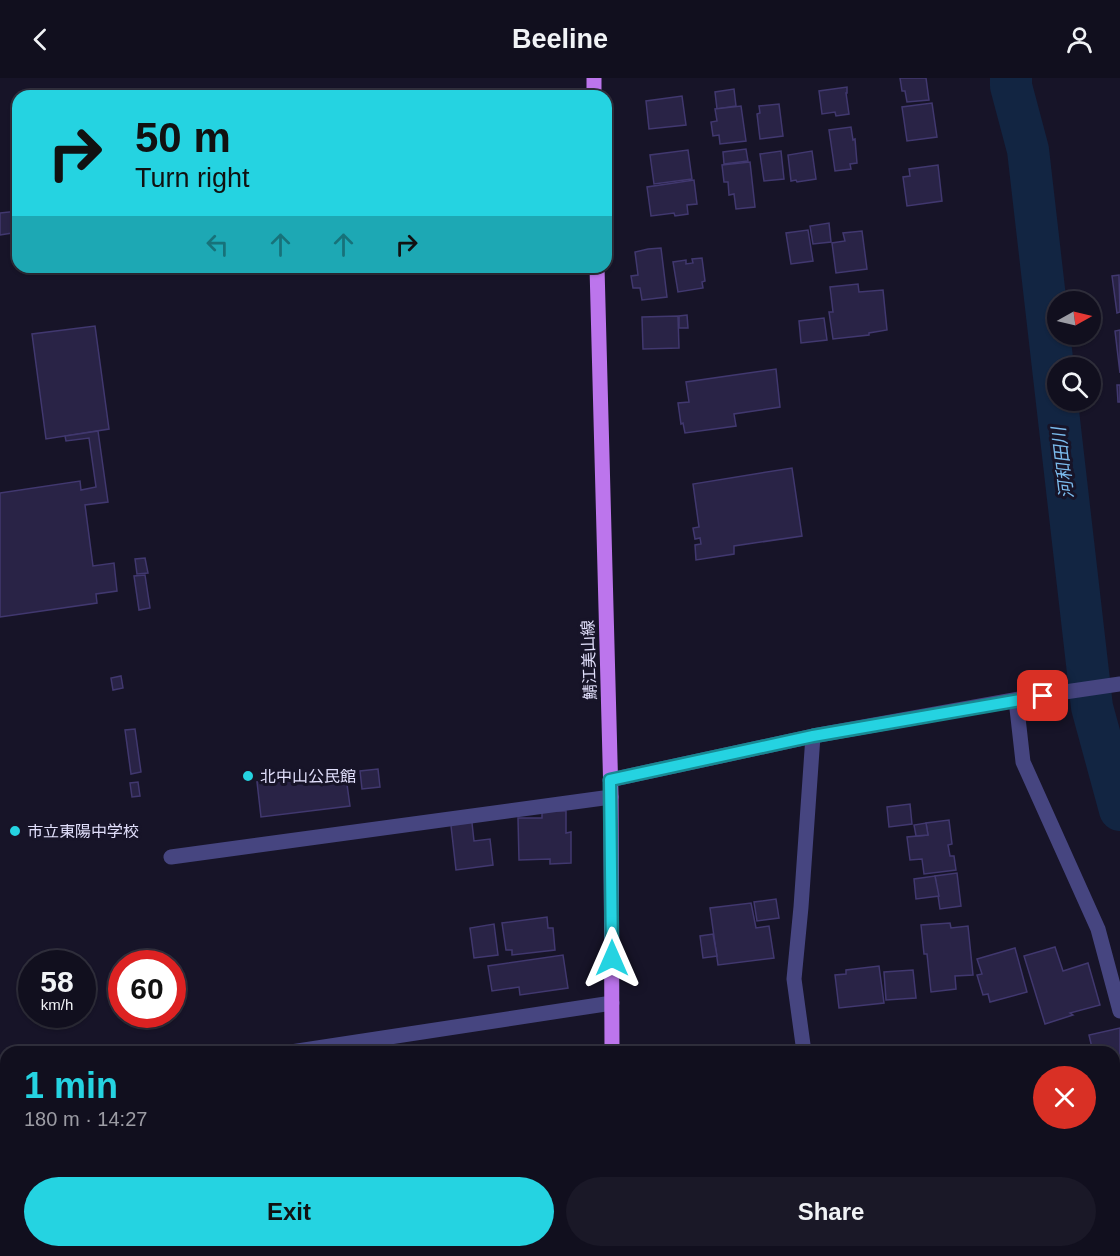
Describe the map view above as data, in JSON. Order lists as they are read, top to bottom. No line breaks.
{"streets":{"main road":["鯖江美山線"]},"water":["河和田川"],"places":["北中山公民館","市立東陽中学校"],"north":"right","page":{"header":"Beeline","turn":["50 m","Turn right"],"speed":"58 km/h","limit":"60","heading":["1 min","180 m · 14:27"],"buttons":["Exit","Share"]}}
